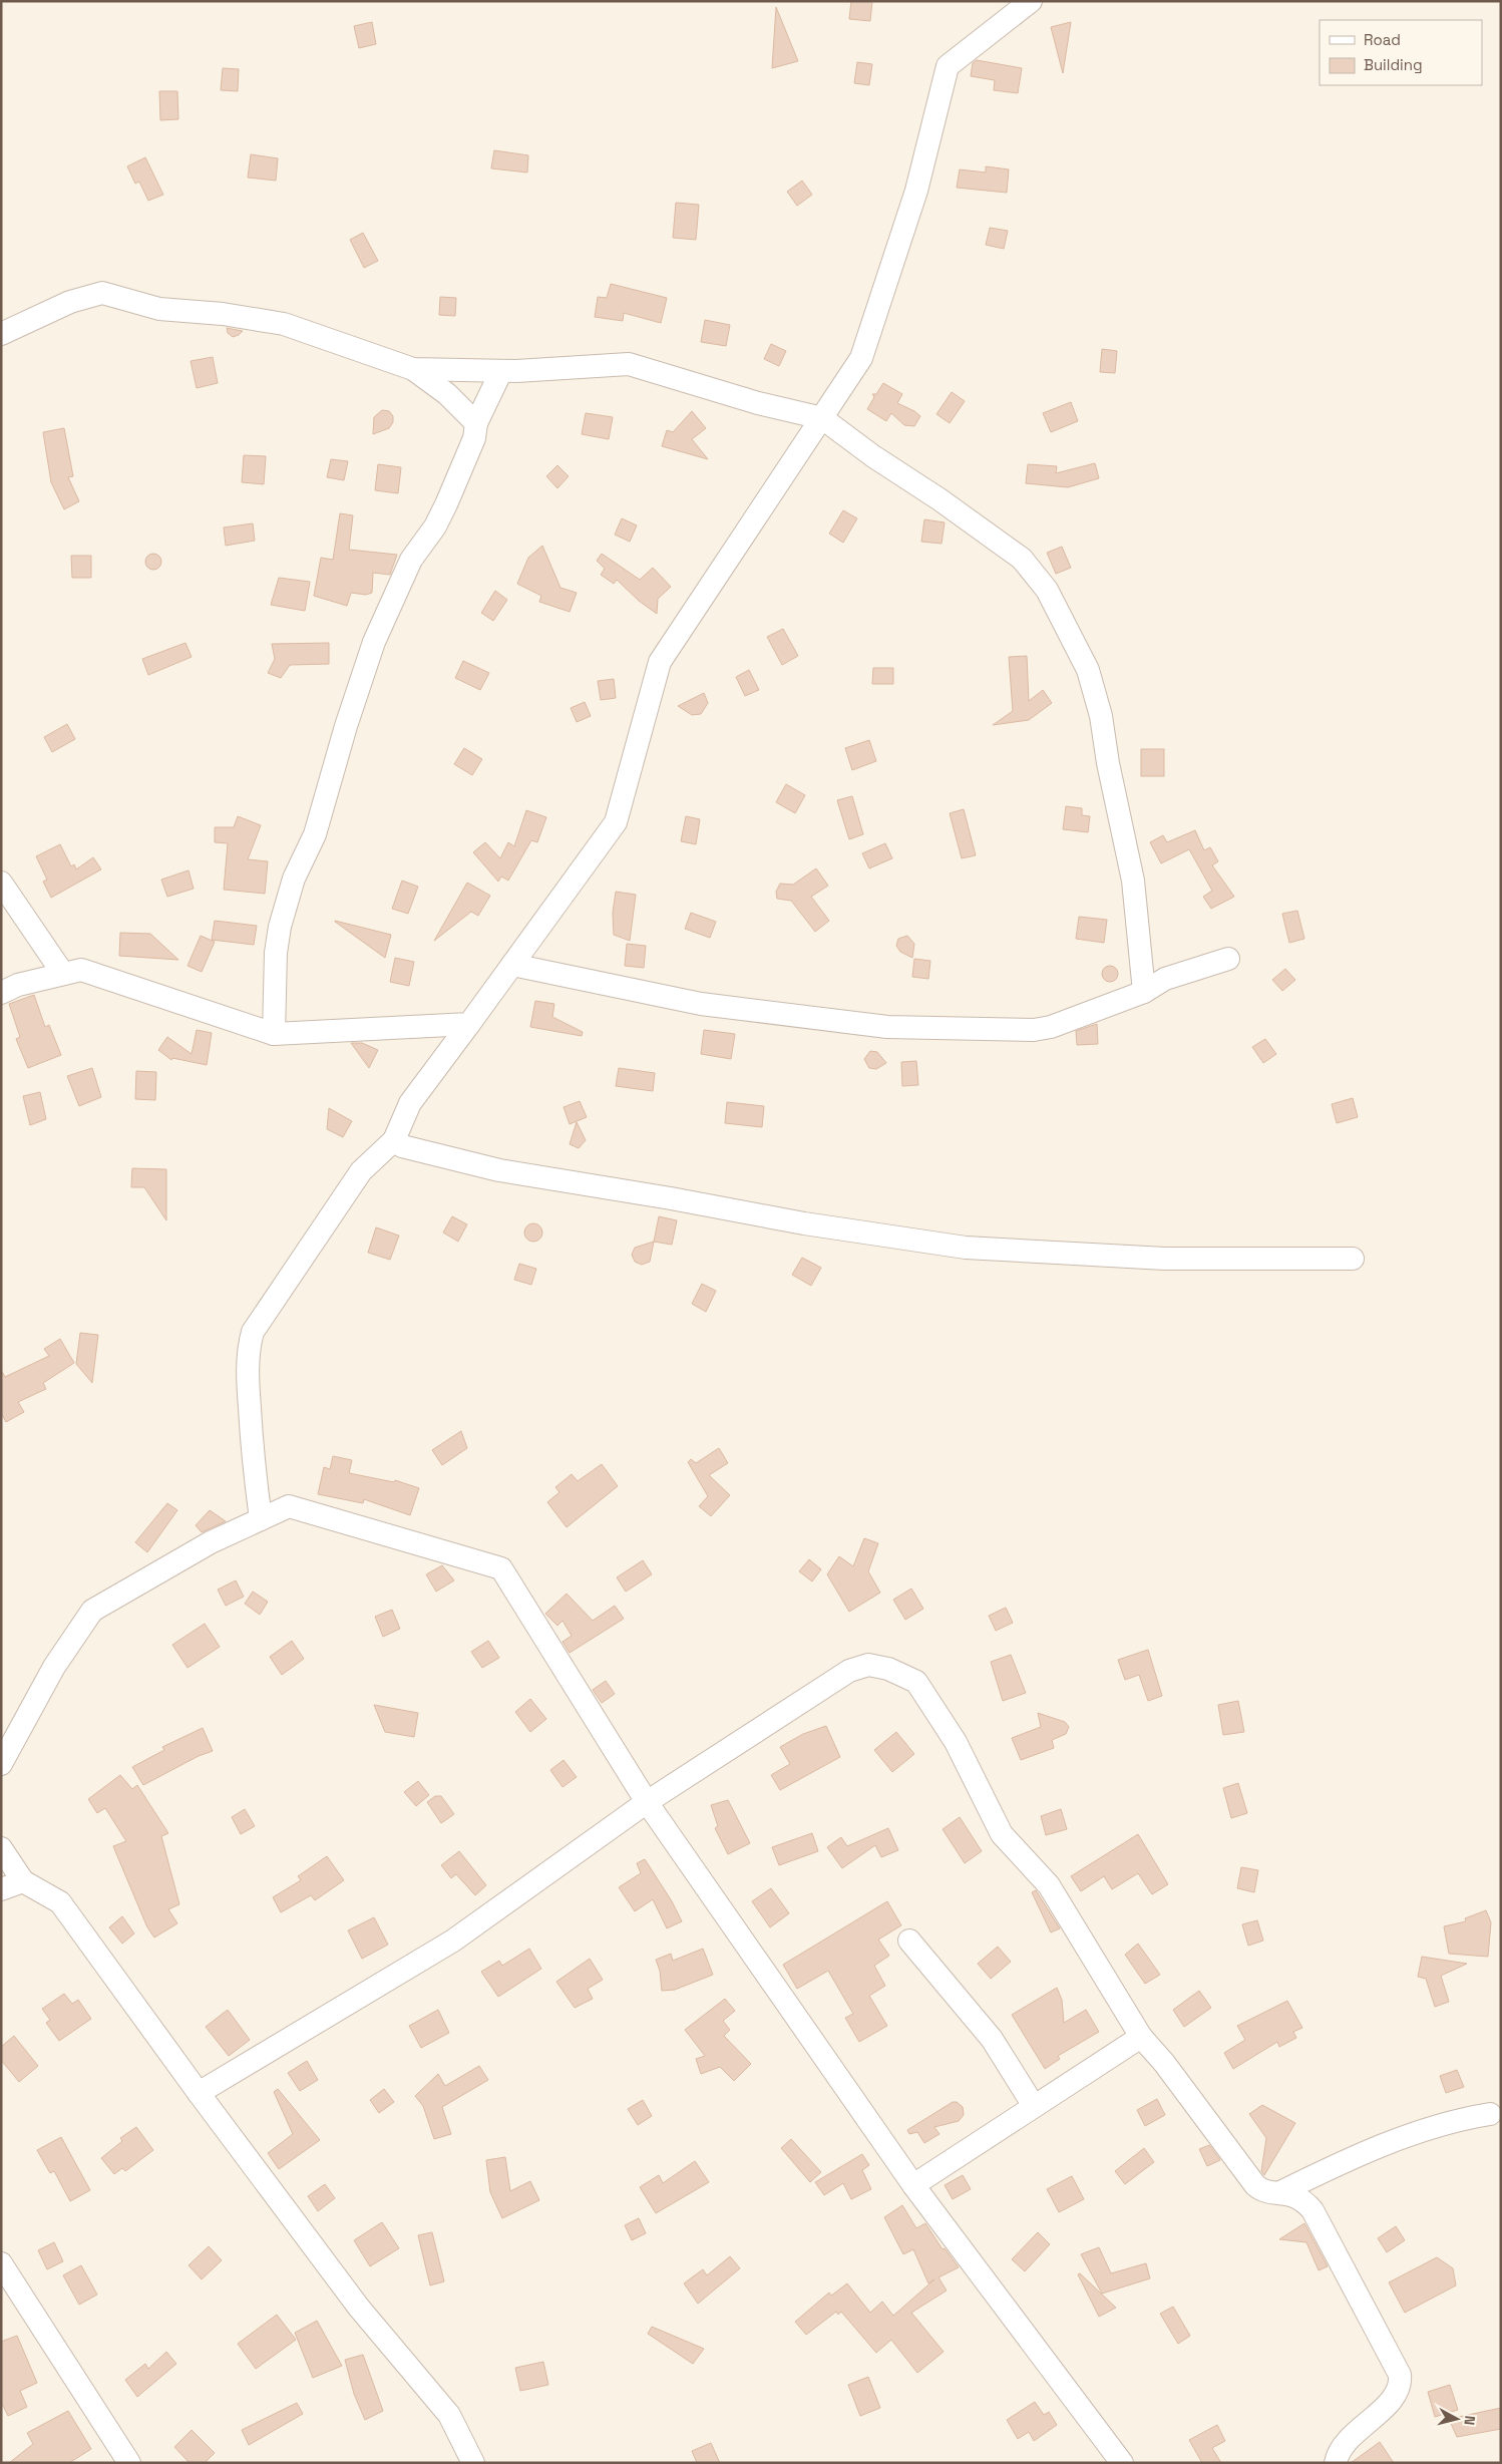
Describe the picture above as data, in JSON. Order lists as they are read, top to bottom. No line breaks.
{"legend":["Road","Building"],"north":"right"}
